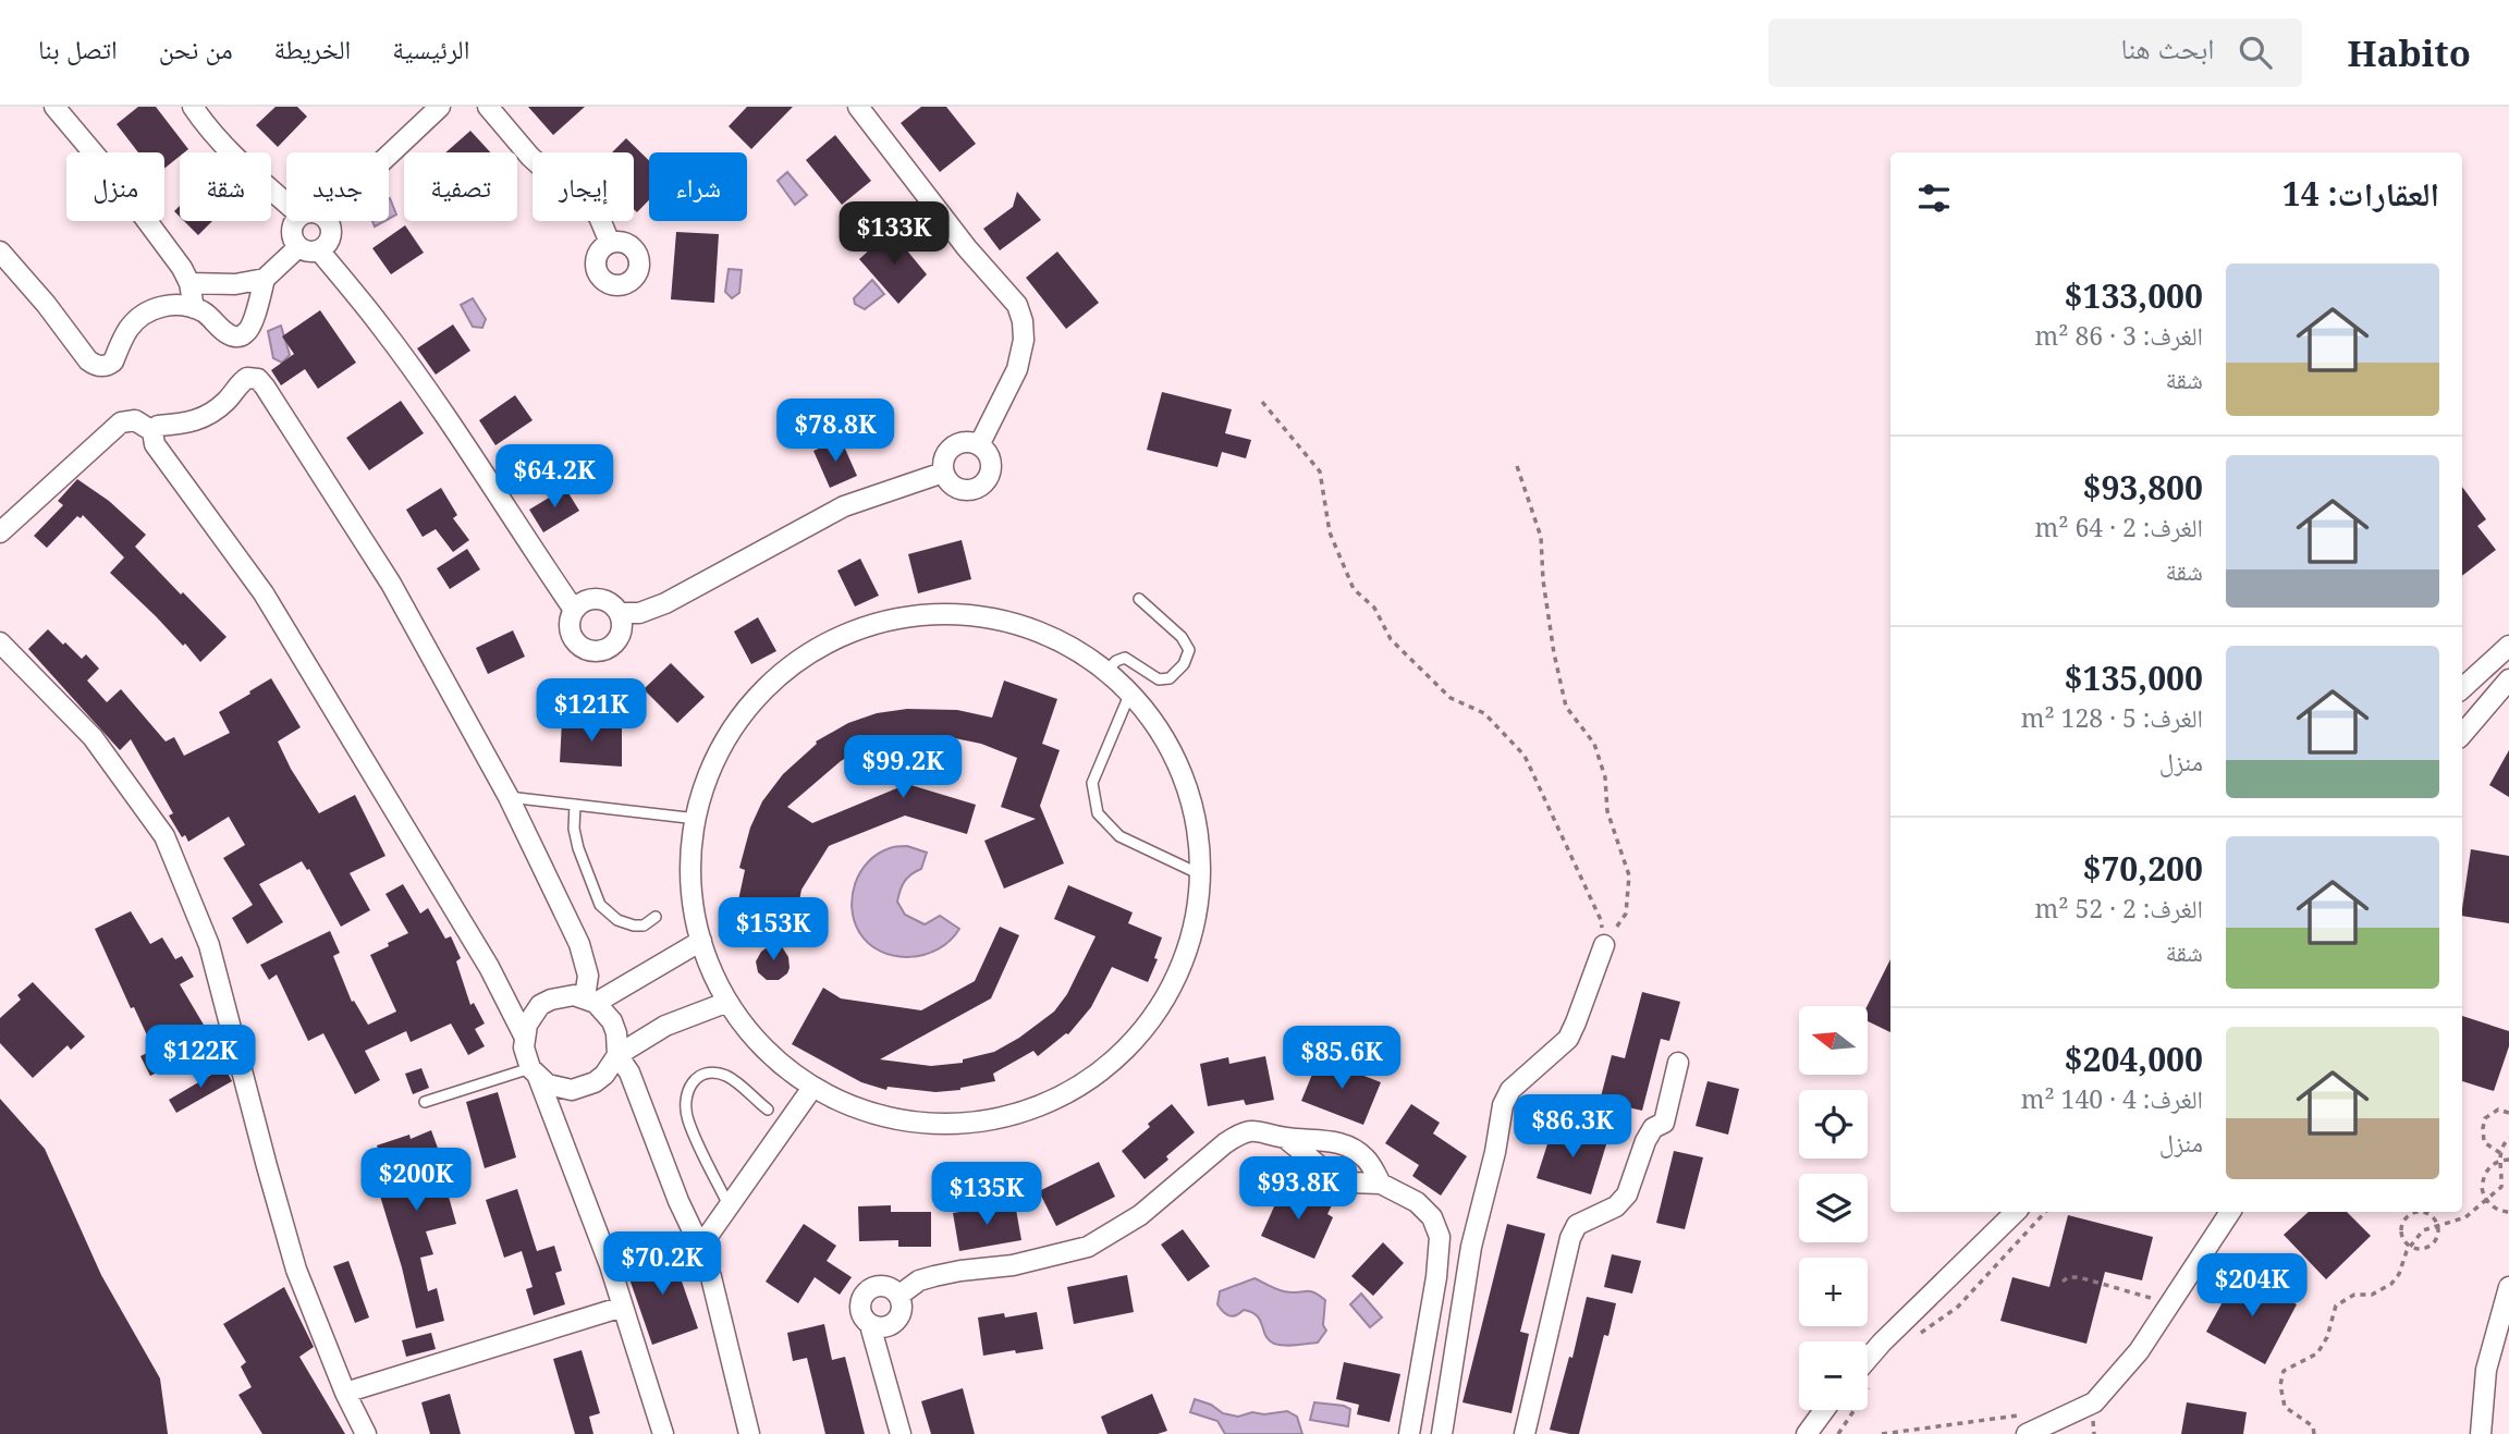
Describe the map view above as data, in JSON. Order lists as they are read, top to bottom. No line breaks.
{"north":"left","page":{"header":"Habito","search":"ابحث هنا","nav":["الرئيسية","الخريطة","من نحن","اتصل بنا"],"chip":["شراء","إيجار","تصفية","جديد","شقة","منزل"],"heading":"العقارات: 14","price":["$133K","$78.8K","$64.2K","$121K","$99.2K","$153K","$122K","$85.6K","$86.3K","$200K","$93.8K","$135K","$70.2K","$204K"],"list":[{"name":"$133,000","note":"الغرف: 3 · 86 m² · شقة"},{"name":"$93,800","note":"الغرف: 2 · 64 m² · شقة"},{"name":"$135,000","note":"الغرف: 5 · 128 m² · منزل"},{"name":"$70,200","note":"الغرف: 2 · 52 m² · شقة"},{"name":"$204,000","note":"الغرف: 4 · 140 m² · منزل"}],"map_buttons":["+","−"]}}
